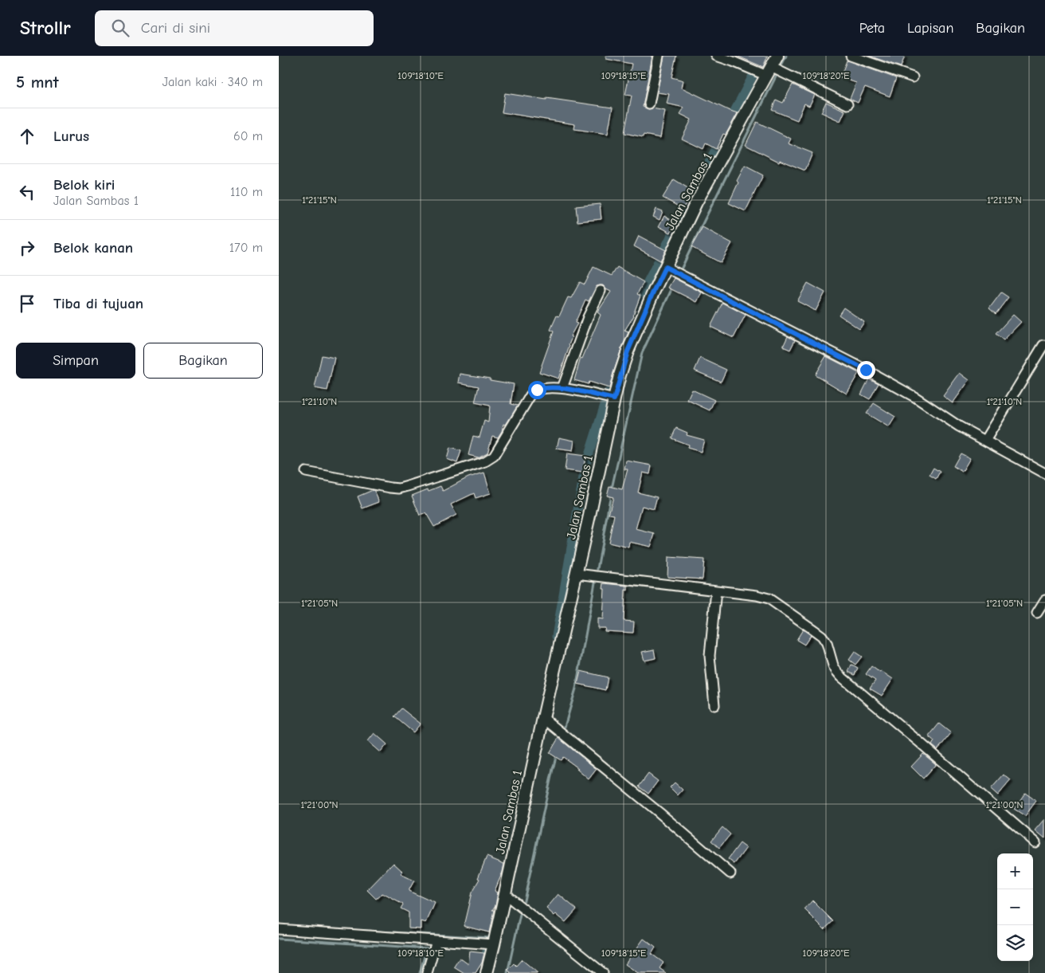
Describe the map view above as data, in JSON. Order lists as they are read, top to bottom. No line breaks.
{"streets":{"street":["Jalan Sambas 1"]},"page":{"header":"Strollr","search":"Cari di sini","nav":["Peta","Lapisan","Bagikan"],"heading":["5 mnt","Jalan kaki · 340 m"],"list":[["Lurus","60 m"],["Belok kiri","Jalan Sambas 1","110 m"],["Belok kanan","170 m"],"Tiba di tujuan"],"buttons":["Simpan","Bagikan"],"map_buttons":["+","−"]},"coordinates":["109°18'10\"E","109°18'15\"E","109°18'20\"E","1°21'15\"N","1°21'10\"N","1°21'05\"N","1°21'00\"N"]}
